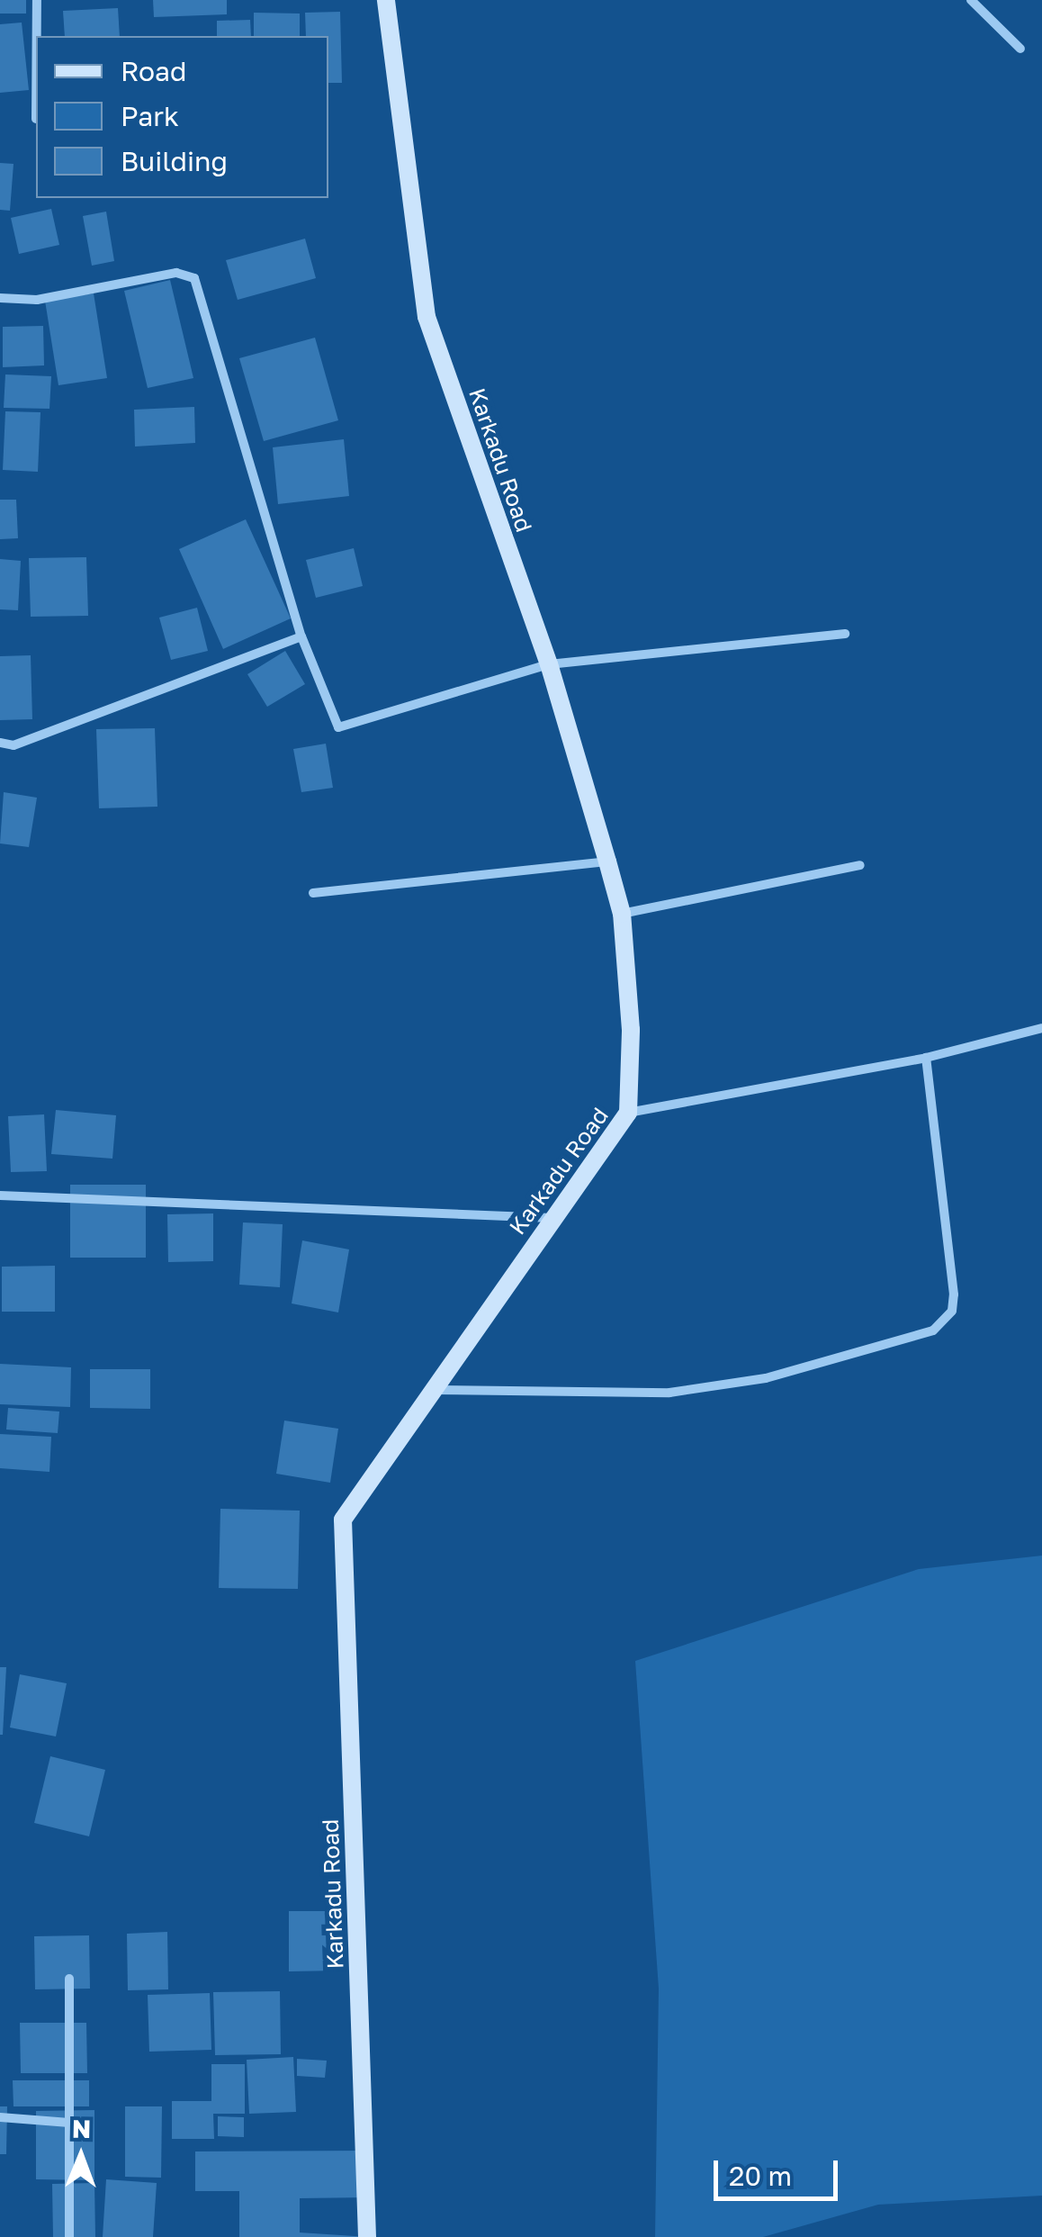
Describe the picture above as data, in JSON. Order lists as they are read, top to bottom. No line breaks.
{"streets":{"street":["Karkadu Road"]},"legend":["Road","Park","Building"],"scale_bar":"20 m","north":"top"}
